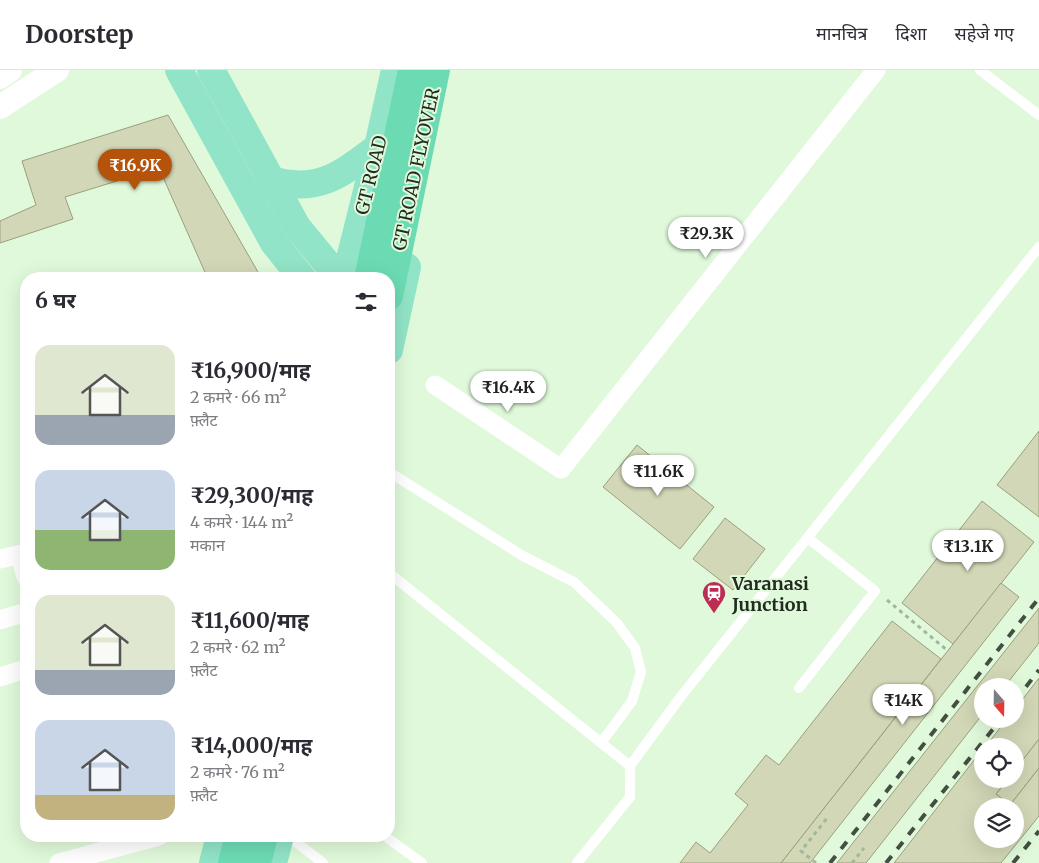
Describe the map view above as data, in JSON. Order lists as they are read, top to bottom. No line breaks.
{"streets":{"highway":["GT ROAD FLYOVER"],"main road":["GT ROAD"]},"places":{"station":["Varanasi Junction"]},"north":"bottom","page":{"header":"Doorstep","nav":["मानचित्र","दिशा","सहेजे गए"],"price":["₹16.9K","₹29.3K","₹16.4K","₹11.6K","₹13.1K","₹14K"],"heading":"6 घर","list":[{"name":"₹16,900/माह","note":"2 कमरे · 66 m² · फ़्लैट"},{"name":"₹29,300/माह","note":"4 कमरे · 144 m² · मकान"},{"name":"₹11,600/माह","note":"2 कमरे · 62 m² · फ़्लैट"},{"name":"₹14,000/माह","note":"2 कमरे · 76 m² · फ़्लैट"}]}}
